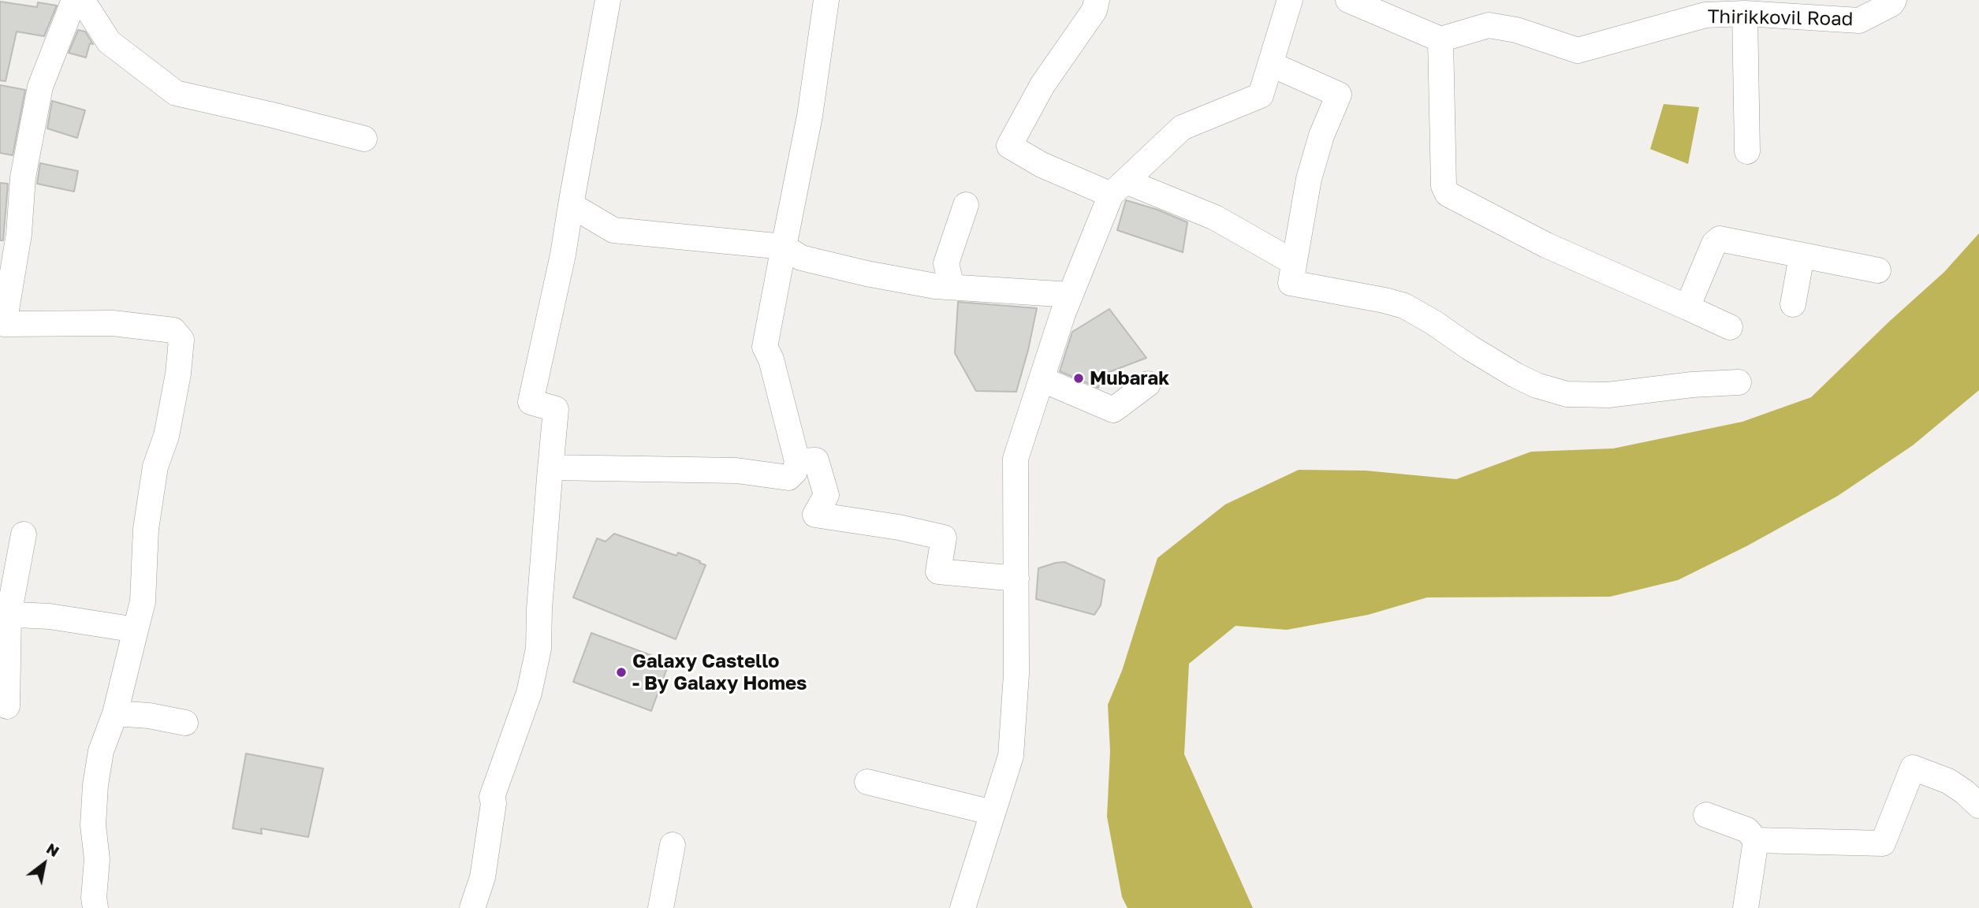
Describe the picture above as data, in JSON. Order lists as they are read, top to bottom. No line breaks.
{"streets":{"street":["Thirikkovil Road"]},"places":["Mubarak","Galaxy Castello - By Galaxy Homes"],"north":"top right"}
